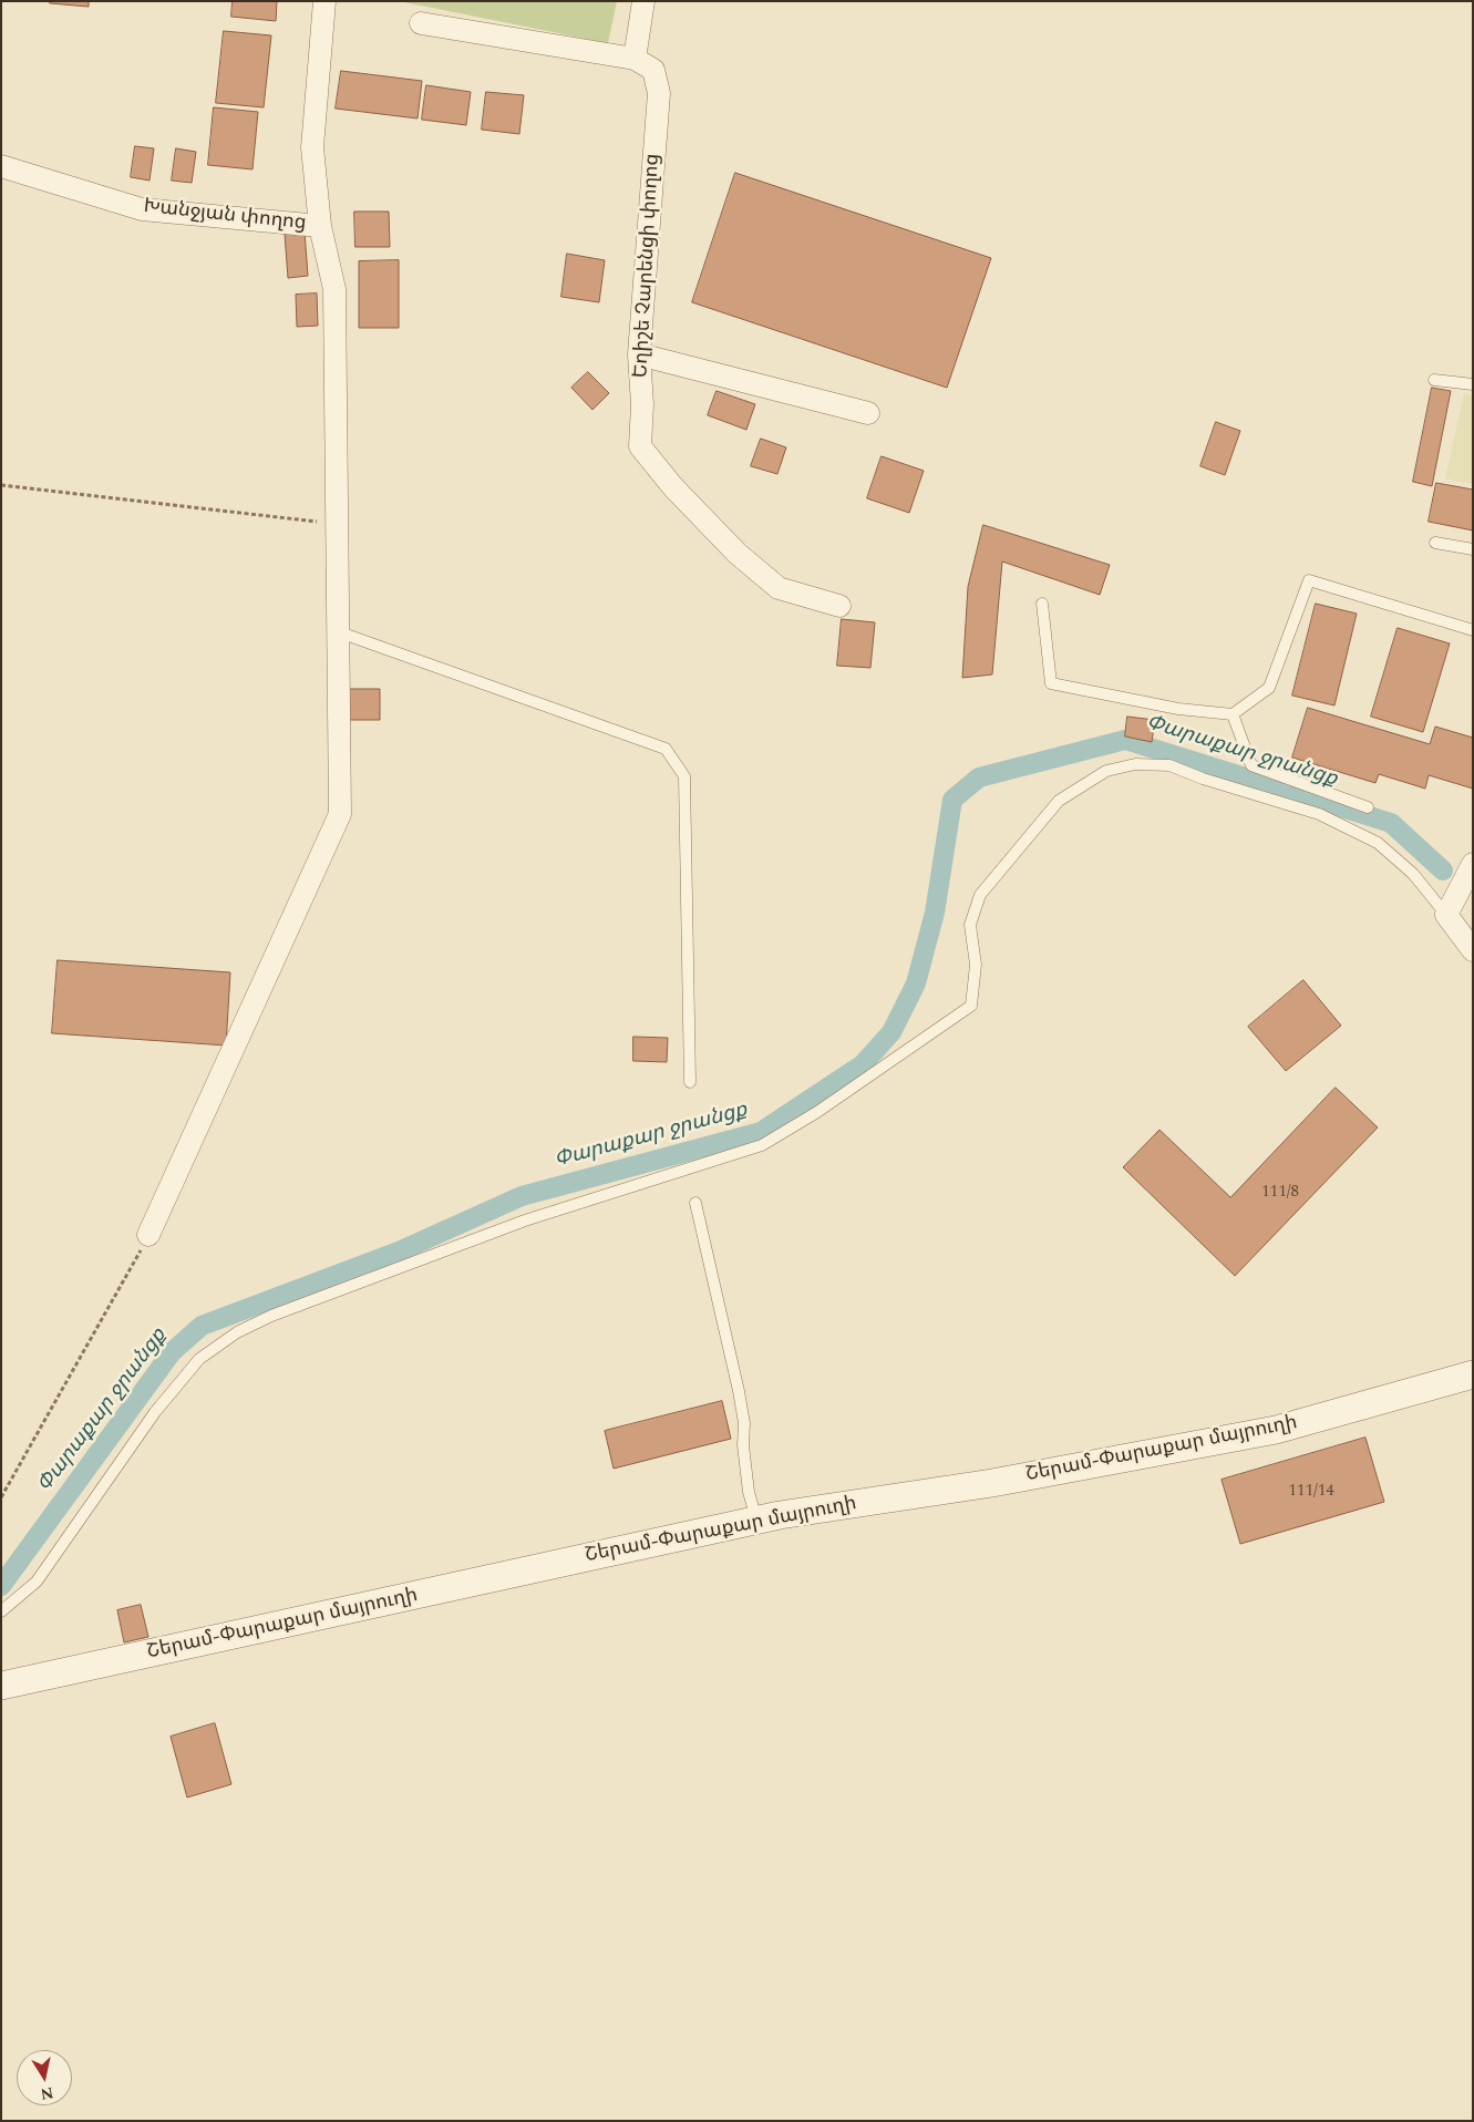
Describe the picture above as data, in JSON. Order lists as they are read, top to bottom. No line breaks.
{"streets":{"street":["Խանջյան փողոց","Եղիշե Չարենցի փողոց","Շերամ-Փարաքար մայրուղի"]},"water":["Փարաքար ջրանցք"],"house_numbers":["111/8","111/14"],"north":"bottom"}
